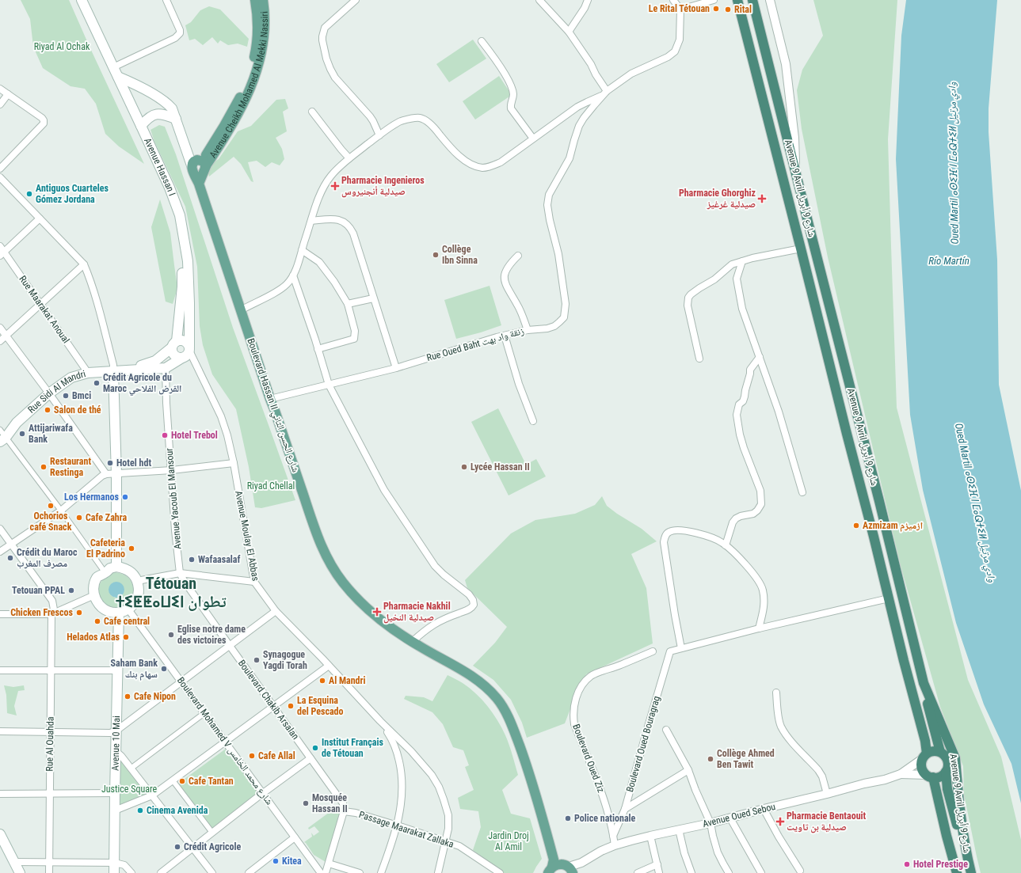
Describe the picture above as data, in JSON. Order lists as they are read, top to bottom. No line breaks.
{"streets":{"highway":["Avenue 9 Avril شارع 9 أبريل"],"main road":["Avenue Cheikh Mohamed Al Mekki Nassiri","Avenue Hassan I","Rue Sidi Al Mandri","Boulevard Hassan II شارع الحسن الثاني","Avenue 10 Mai"],"street":["Rue Maarakat Anoual","Rue Oued Baht زنقة واد بهت","Avenue Yacoub El Mansour","Avenue Moulay El Abbas","Boulevard Chakib Arsalan","Boulevard Mohamed V شارع محمد الخامس","Rue Al Ouahda","Boulevard Oued Bouragrag","Boulevard Oued Ziz","Avenue Oued Sebou","Passage Maarakat Zallaka"]},"crossings":[["Avenue Cheikh Mohamed Al Mekki Nassiri","Boulevard Hassan II شارع الحسن الثاني"],["Avenue Hassan I","Rue Sidi Al Mandri"],["Avenue Hassan I","Boulevard Hassan II شارع الحسن الثاني"],["Avenue Hassan I","Avenue Moulay El Abbas"],["Avenue 9 Avril شارع 9 أبريل","Avenue Oued Sebou"],["Rue Maarakat Anoual","Rue Sidi Al Mandri"],["Rue Oued Baht زنقة واد بهت","Boulevard Hassan II شارع الحسن الثاني"],["Rue Sidi Al Mandri","Avenue Yacoub El Mansour"],["Rue Sidi Al Mandri","Avenue Moulay El Abbas"],["Avenue Yacoub El Mansour","Boulevard Chakib Arsalan"],["Boulevard Chakib Arsalan","Passage Maarakat Zallaka"],["Boulevard Mohamed V شارع محمد الخامس","Avenue 10 Mai"],["Boulevard Oued Bouragrag","Boulevard Oued Ziz"],["Boulevard Oued Ziz","Avenue Oued Sebou"]],"districts":["Tétouan ⵜⵉⵟⵟⴰⵡⵉⵏ تطوان"],"water":["Oued Martil ⴰⵙⵉⴼ ⵏ ⵎⴰⵕⵜⵉⵍ وادي مرتيل","Río Martín"],"parks":["Riyad Al Ochak","Riyad Chellal","Justice Square","Jardin Droj Al Amil"],"places":{"other":["Le Rital Tétouan","Rital","Antiguos Cuarteles Gómez Jordana","Collège Ibn Sinna","Crédit Agricole du Maroc القرض الفلاحي","Bmci","Salon de thé","Attijariwafa Bank","Hotel Trebol","Hotel hdt","Restaurant Restinga","Lycée Hassan II","Los Hermanos","Ochorios café Snack","Cafe Zahra","Azmizam ازميزم","Cafeteria El Padrino","Crédit du Maroc مصرف المغرب","Wafaasalaf","Tetouan PPAL","Chicken Frescos","Cafe central","Eglise notre dame des victoires","Helados Atlas","Synagogue Yagdi Torah","Saham Bank سهام بنك","Al Mandri","Cafe Nipon","La Esquina del Pescado","Institut Français de Tétouan","Cafe Allal","Collège Ahmed Ben Tawit","Cafe Tantan","Mosquée Hassan II","Cinema Avenida","Police nationale","Crédit Agricole","Kitea","Hotel Prestige"],"health":["Pharmacie Ingenieros صيدلية أنجنيروس","Pharmacie Ghorghiz صيدلية غرغيز","Pharmacie Nakhil صيدلية النخيل","Pharmacie Bentaouit صيدلية بن تاويت"]}}
